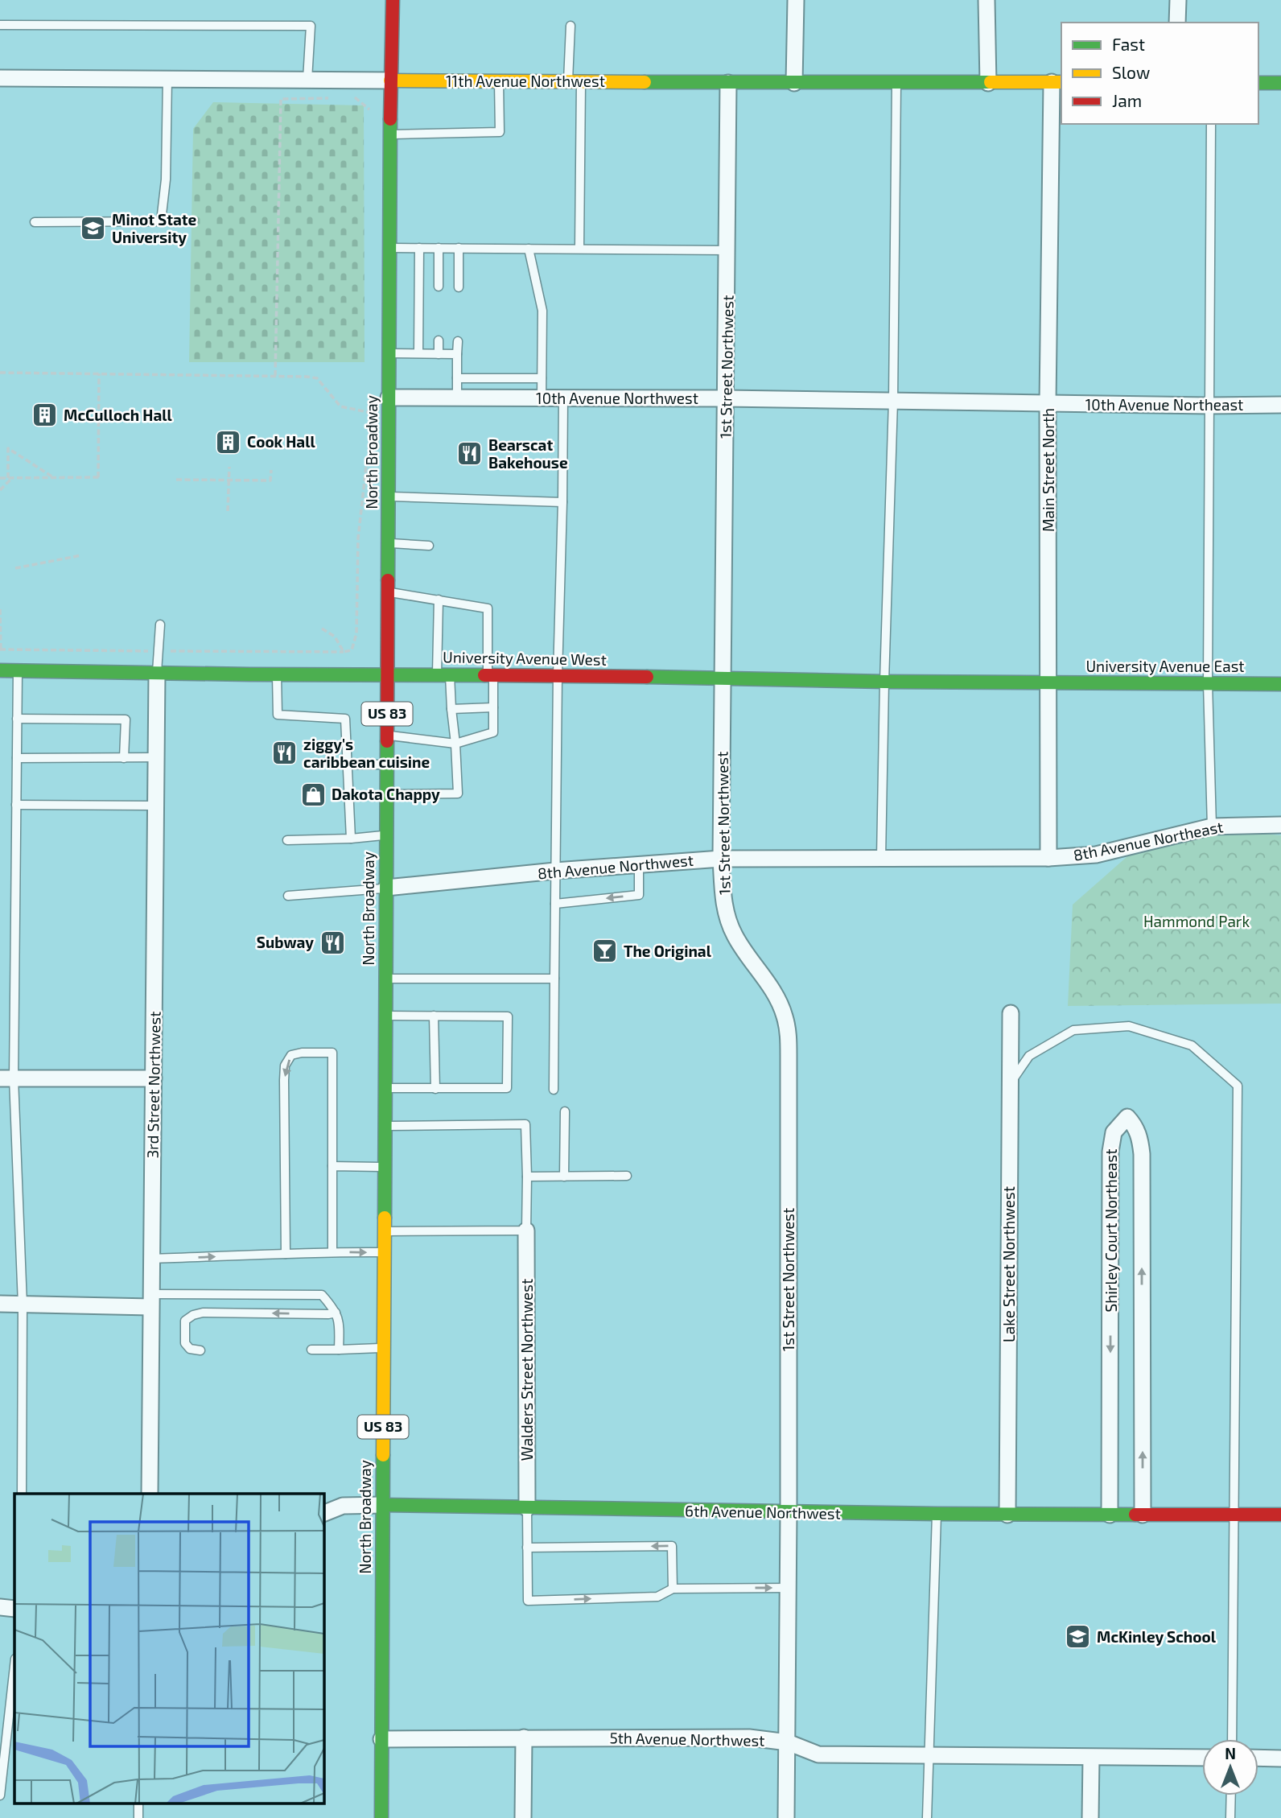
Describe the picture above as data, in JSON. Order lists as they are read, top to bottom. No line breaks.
{"streets":{"street":["11th Avenue Northwest","1st Street Northwest","10th Avenue Northwest","10th Avenue Northeast","North Broadway","Main Street North","University Avenue West","University Avenue East","US 83","8th Avenue Northeast","8th Avenue Northwest","3rd Street Northwest","Shirley Court Northeast","Lake Street Northwest","Walders Street Northwest","6th Avenue Northwest","5th Avenue Northwest"]},"crossings":[["11th Avenue Northwest","1st Street Northwest"],["11th Avenue Northwest","North Broadway"],["11th Avenue Northwest","Main Street North"],["1st Street Northwest","10th Avenue Northwest"],["1st Street Northwest","University Avenue West"],["1st Street Northwest","8th Avenue Northwest"],["1st Street Northwest","6th Avenue Northwest"],["1st Street Northwest","5th Avenue Northwest"],["10th Avenue Northwest","10th Avenue Northeast"],["10th Avenue Northwest","North Broadway"],["10th Avenue Northwest","Main Street North"],["10th Avenue Northeast","Main Street North"],["North Broadway","University Avenue West"],["North Broadway","8th Avenue Northwest"],["North Broadway","6th Avenue Northwest"],["North Broadway","5th Avenue Northwest"],["Main Street North","University Avenue West"],["Main Street North","University Avenue East"],["Main Street North","8th Avenue Northeast"],["Main Street North","8th Avenue Northwest"],["University Avenue West","University Avenue East"],["University Avenue West","3rd Street Northwest"],["8th Avenue Northeast","8th Avenue Northwest"],["Shirley Court Northeast","6th Avenue Northwest"],["Lake Street Northwest","6th Avenue Northwest"],["Walders Street Northwest","6th Avenue Northwest"]],"parks":["Hammond Park"],"places":{"school or university":["Minot State University","McKinley School"],"building":["McCulloch Hall","Cook Hall"],"restaurant":["Bearscat Bakehouse","ziggy's caribbean cuisine","Subway"],"shop":["Dakota Chappy"],"bar":["The Original"]},"legend":["Fast","Slow","Jam"],"north":"top"}
